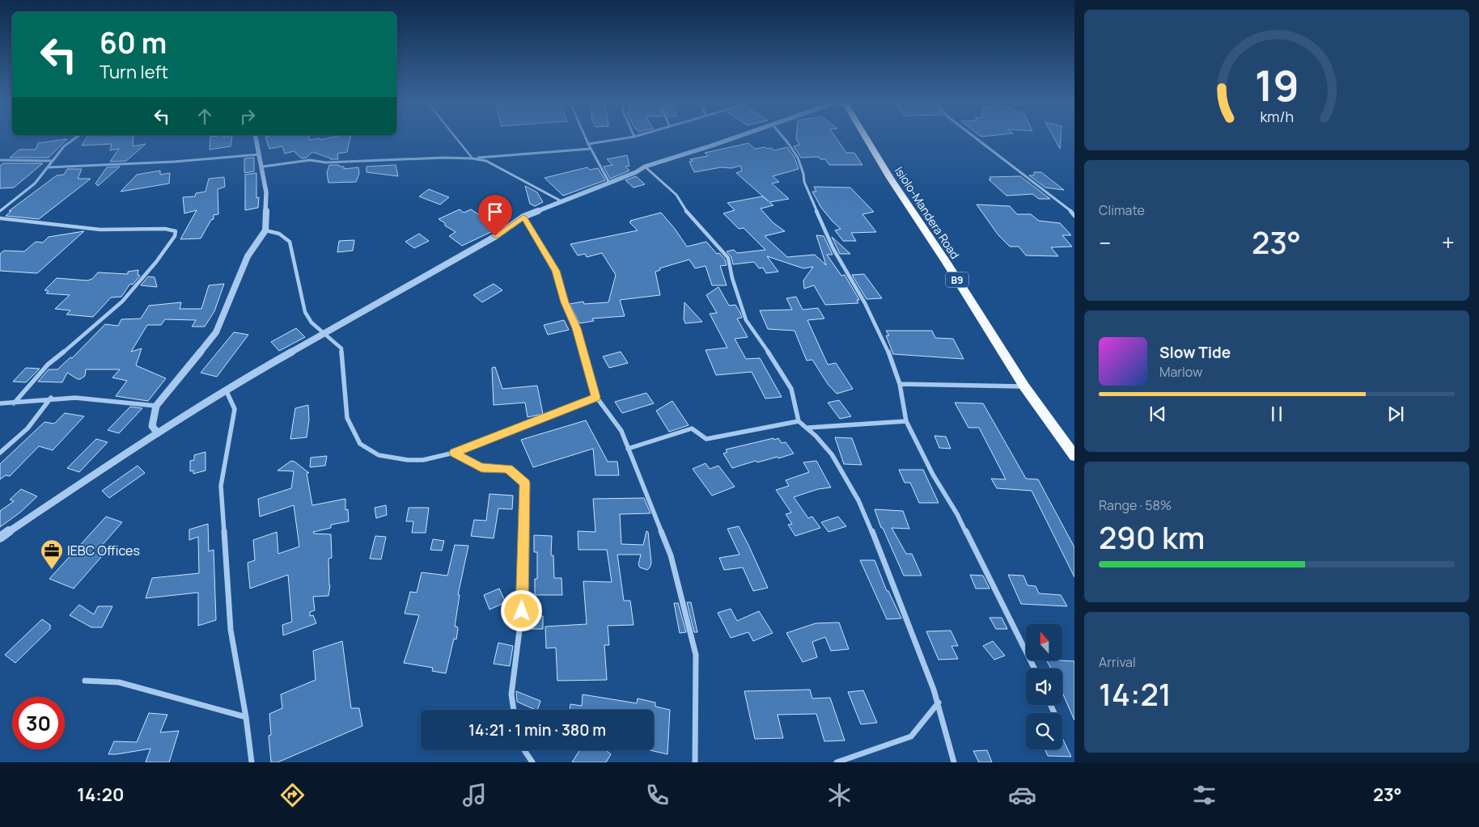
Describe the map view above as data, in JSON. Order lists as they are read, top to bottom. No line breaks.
{"streets":{"highway":["Isiolo-Mandera Road","B9"]},"places":{"office":["IEBC Offices"]},"north":"top","page":{"turn":["60 m","Turn left"],"tile":["Climate",["Range · 58%","290 km"],["Arrival","14:21"]],"heat":["−","23°","+"],"song":["Slow Tide","Marlow"],"limit":"30","trip":"14:21 · 1 min · 380 m","tabs":["14:20","23°"],"gauge":["19","km/h"]}}
